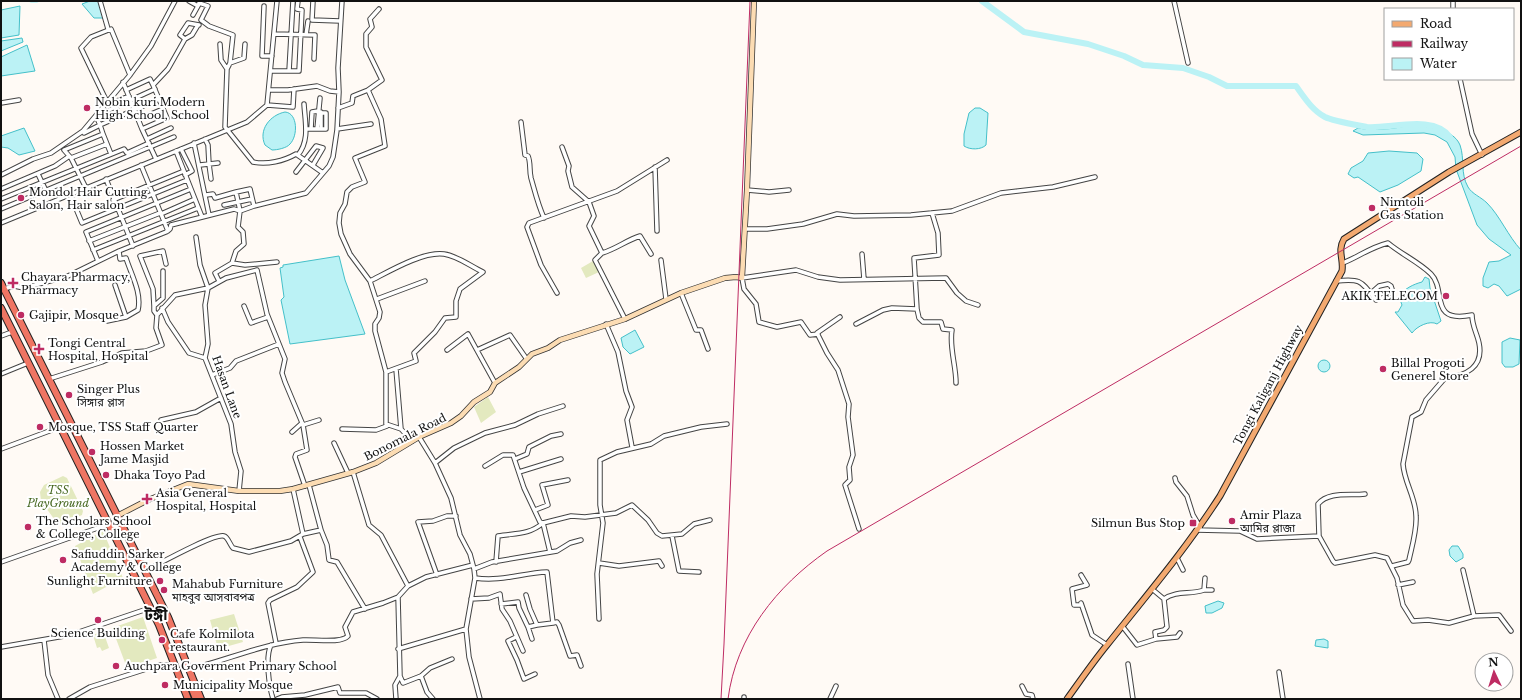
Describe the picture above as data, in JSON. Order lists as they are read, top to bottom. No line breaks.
{"streets":{"main road":["Tongi Kaliganj Highway"],"street":["Hasan Lane","Bonomala Road"]},"crossings":[["Hasan Lane","Bonomala Road"]],"districts":["টঙ্গী"],"parks":["TSS PlayGround"],"places":{"other":["Nobin kuri Modern High School, School","Mondol Hair Cutting Salon, Hair salon","Nimtoli Gas Station","AKIK TELECOM","Gajipir, Mosque","Billal Progoti Generel Store","Singer Plus সিঙ্গার প্লাস","Mosque, TSS Staff Quarter","Hossen Market Jame Masjid","Dhaka Toyo Pad","Amir Plaza আমির প্লাজা","The Scholars School & College, College","Safiuddin Sarker Academy & College","Sunlight Furniture","Mahabub Furniture মাহবুব আসবাবপত্র","Science Building","Cafe Kolmilota restaurant.","Auchpara Goverment Primary School","Municipality Mosque"],"health":["Chayara Pharmacy, Pharmacy","Tongi Central Hospital, Hospital","Asia General Hospital, Hospital"],"transit":["Silmun Bus Stop"]},"legend":["Road","Railway","Water"],"north":"top"}
